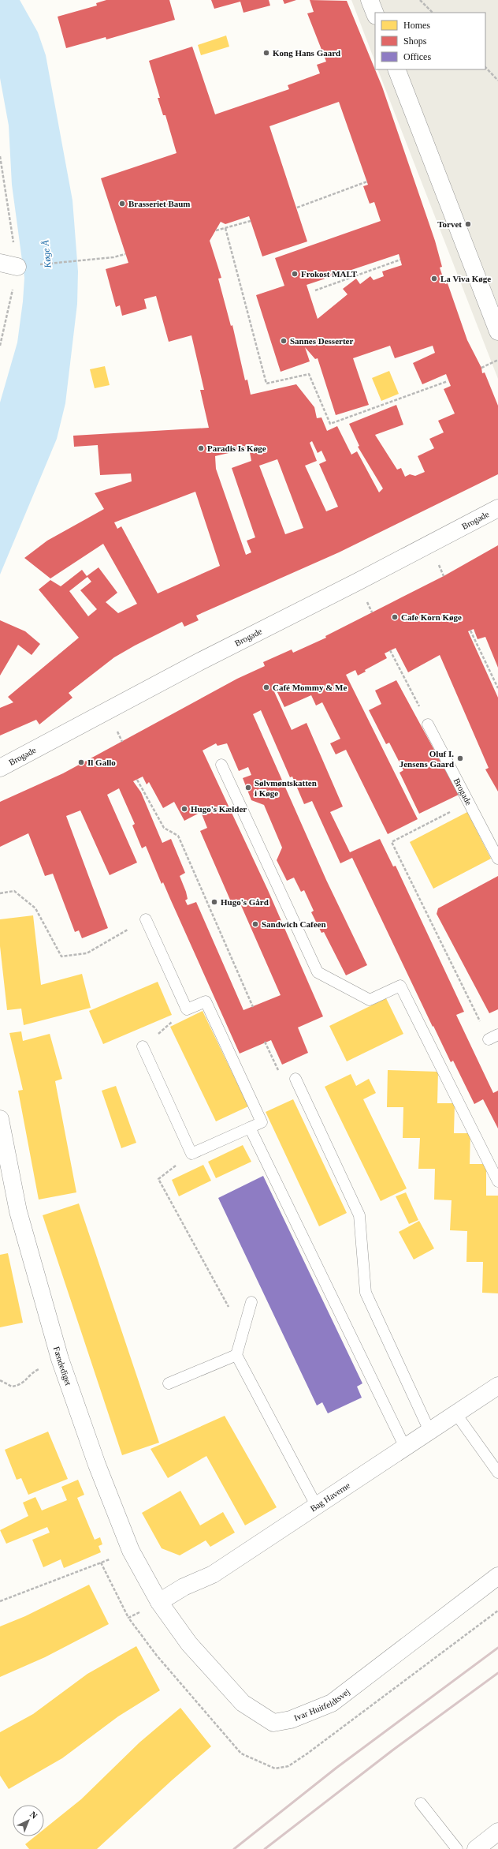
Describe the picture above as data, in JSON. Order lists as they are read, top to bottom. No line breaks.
{"streets":{"street":["Brogade","Fændediget","Bag Haverne","Ivar Huitfeldtsvej"]},"crossings":[["Fændediget","Bag Haverne"],["Fændediget","Ivar Huitfeldtsvej"],["Bag Haverne","Ivar Huitfeldtsvej"]],"water":["Køge Å"],"places":["Kong Hans Gaard","Brasseriet Baum","Torvet","Frokost MALT","La Viva Køge","Sannes Desserter","Paradis Is Køge","Cafe Korn Køge","Café Mommy & Me","Oluf I. Jensens Gaard","Il Gallo","Sølvmøntskatten i Køge","Hugo's Kælder","Hugo's Gård","Sandwich Cafeen"],"legend":["Homes","Shops","Offices"],"north":"top right"}
